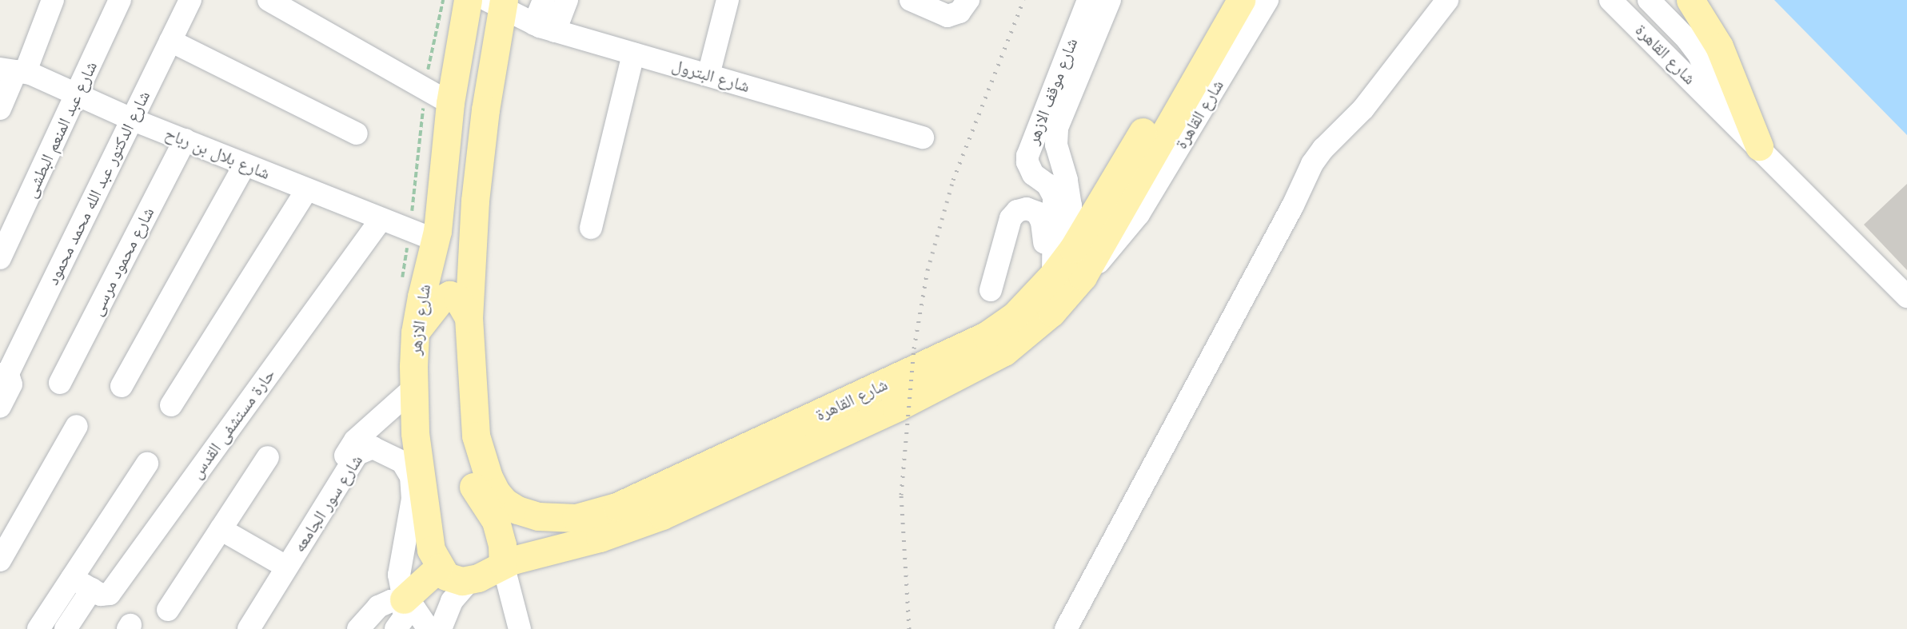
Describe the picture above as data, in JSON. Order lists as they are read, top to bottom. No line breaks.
{"streets":{"main road":["شارع القاهرة","شارع الازهر"],"street":["شارع البترول","شارع موقف الازهر","شارع عبد المنعم البطشى","شارع بلال بن رباح","شارع الدكتور عبد الله محمد محمود","شارع محمود مرسى","حارة مستشفى القدس","شارع سور الجامعه"]},"crossings":[["شارع القاهرة","شارع موقف الازهر"],["شارع عبد المنعم البطشى","شارع بلال بن رباح"],["شارع بلال بن رباح","شارع الدكتور عبد الله محمد محمود"],["شارع بلال بن رباح","شارع محمود مرسى"],["شارع بلال بن رباح","شارع الازهر"],["شارع بلال بن رباح","حارة مستشفى القدس"],["شارع الازهر","شارع سور الجامعه"]]}
